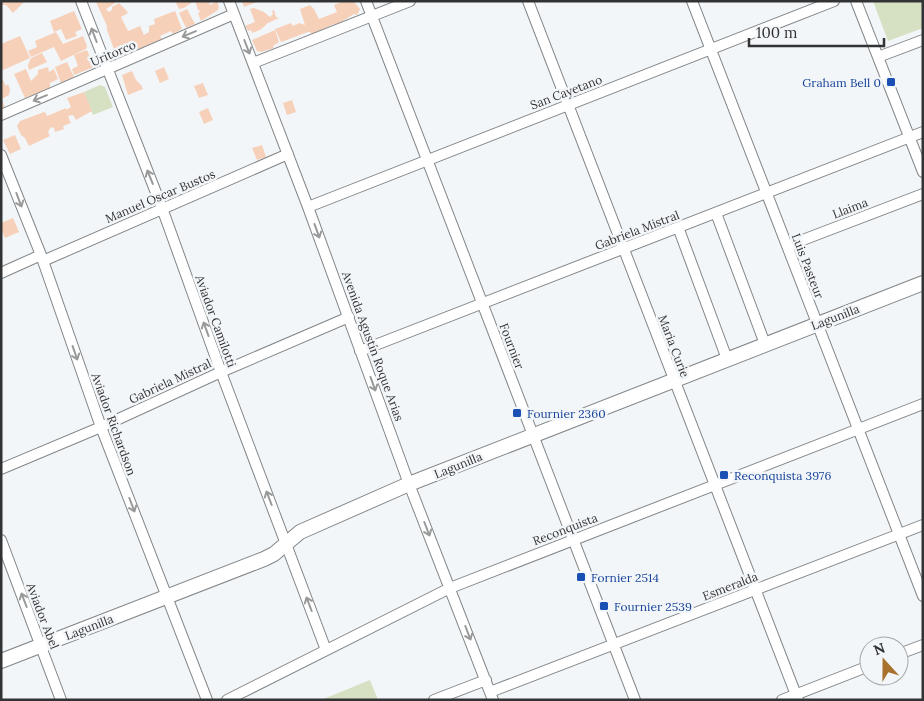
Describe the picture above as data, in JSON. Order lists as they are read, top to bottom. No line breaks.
{"streets":{"main road":["Lagunilla"],"street":["Uritorco","San Cayetano","Manuel Oscar Bustos","Llaima","Gabriela Mistral","Luis Pasteur","Aviador Camilotti","Avenida Agustín Roque Arias","Fournier","Maria Curie","Aviador Richardson","Reconquista","Esmeralda","Aviador Abel"]},"crossings":[["Uritorco","Aviador Camilotti"],["Uritorco","Avenida Agustín Roque Arias"],["San Cayetano","Luis Pasteur"],["San Cayetano","Avenida Agustín Roque Arias"],["San Cayetano","Fournier"],["San Cayetano","Maria Curie"],["Manuel Oscar Bustos","Aviador Camilotti"],["Manuel Oscar Bustos","Avenida Agustín Roque Arias"],["Manuel Oscar Bustos","Aviador Richardson"],["Llaima","Luis Pasteur"],["Gabriela Mistral","Luis Pasteur"],["Gabriela Mistral","Aviador Camilotti"],["Gabriela Mistral","Avenida Agustín Roque Arias"],["Gabriela Mistral","Fournier"],["Gabriela Mistral","Maria Curie"],["Gabriela Mistral","Aviador Richardson"],["Luis Pasteur","Lagunilla"],["Luis Pasteur","Reconquista"],["Luis Pasteur","Esmeralda"],["Lagunilla","Aviador Camilotti"],["Lagunilla","Avenida Agustín Roque Arias"],["Lagunilla","Fournier"],["Lagunilla","Maria Curie"],["Lagunilla","Aviador Richardson"],["Lagunilla","Aviador Abel"],["Aviador Camilotti","Reconquista"],["Avenida Agustín Roque Arias","Reconquista"],["Avenida Agustín Roque Arias","Esmeralda"],["Fournier","Reconquista"],["Fournier","Esmeralda"],["Maria Curie","Reconquista"],["Maria Curie","Esmeralda"]],"one_way":["Uritorco","Aviador Camilotti","Avenida Agustín Roque Arias","Aviador Richardson","Aviador Abel"],"places":{"transit":["Graham Bell 0","Fournier 2360","Reconquista 3976","Fornier 2514","Fournier 2539"]},"scale_bar":"100 m","north":"top"}
